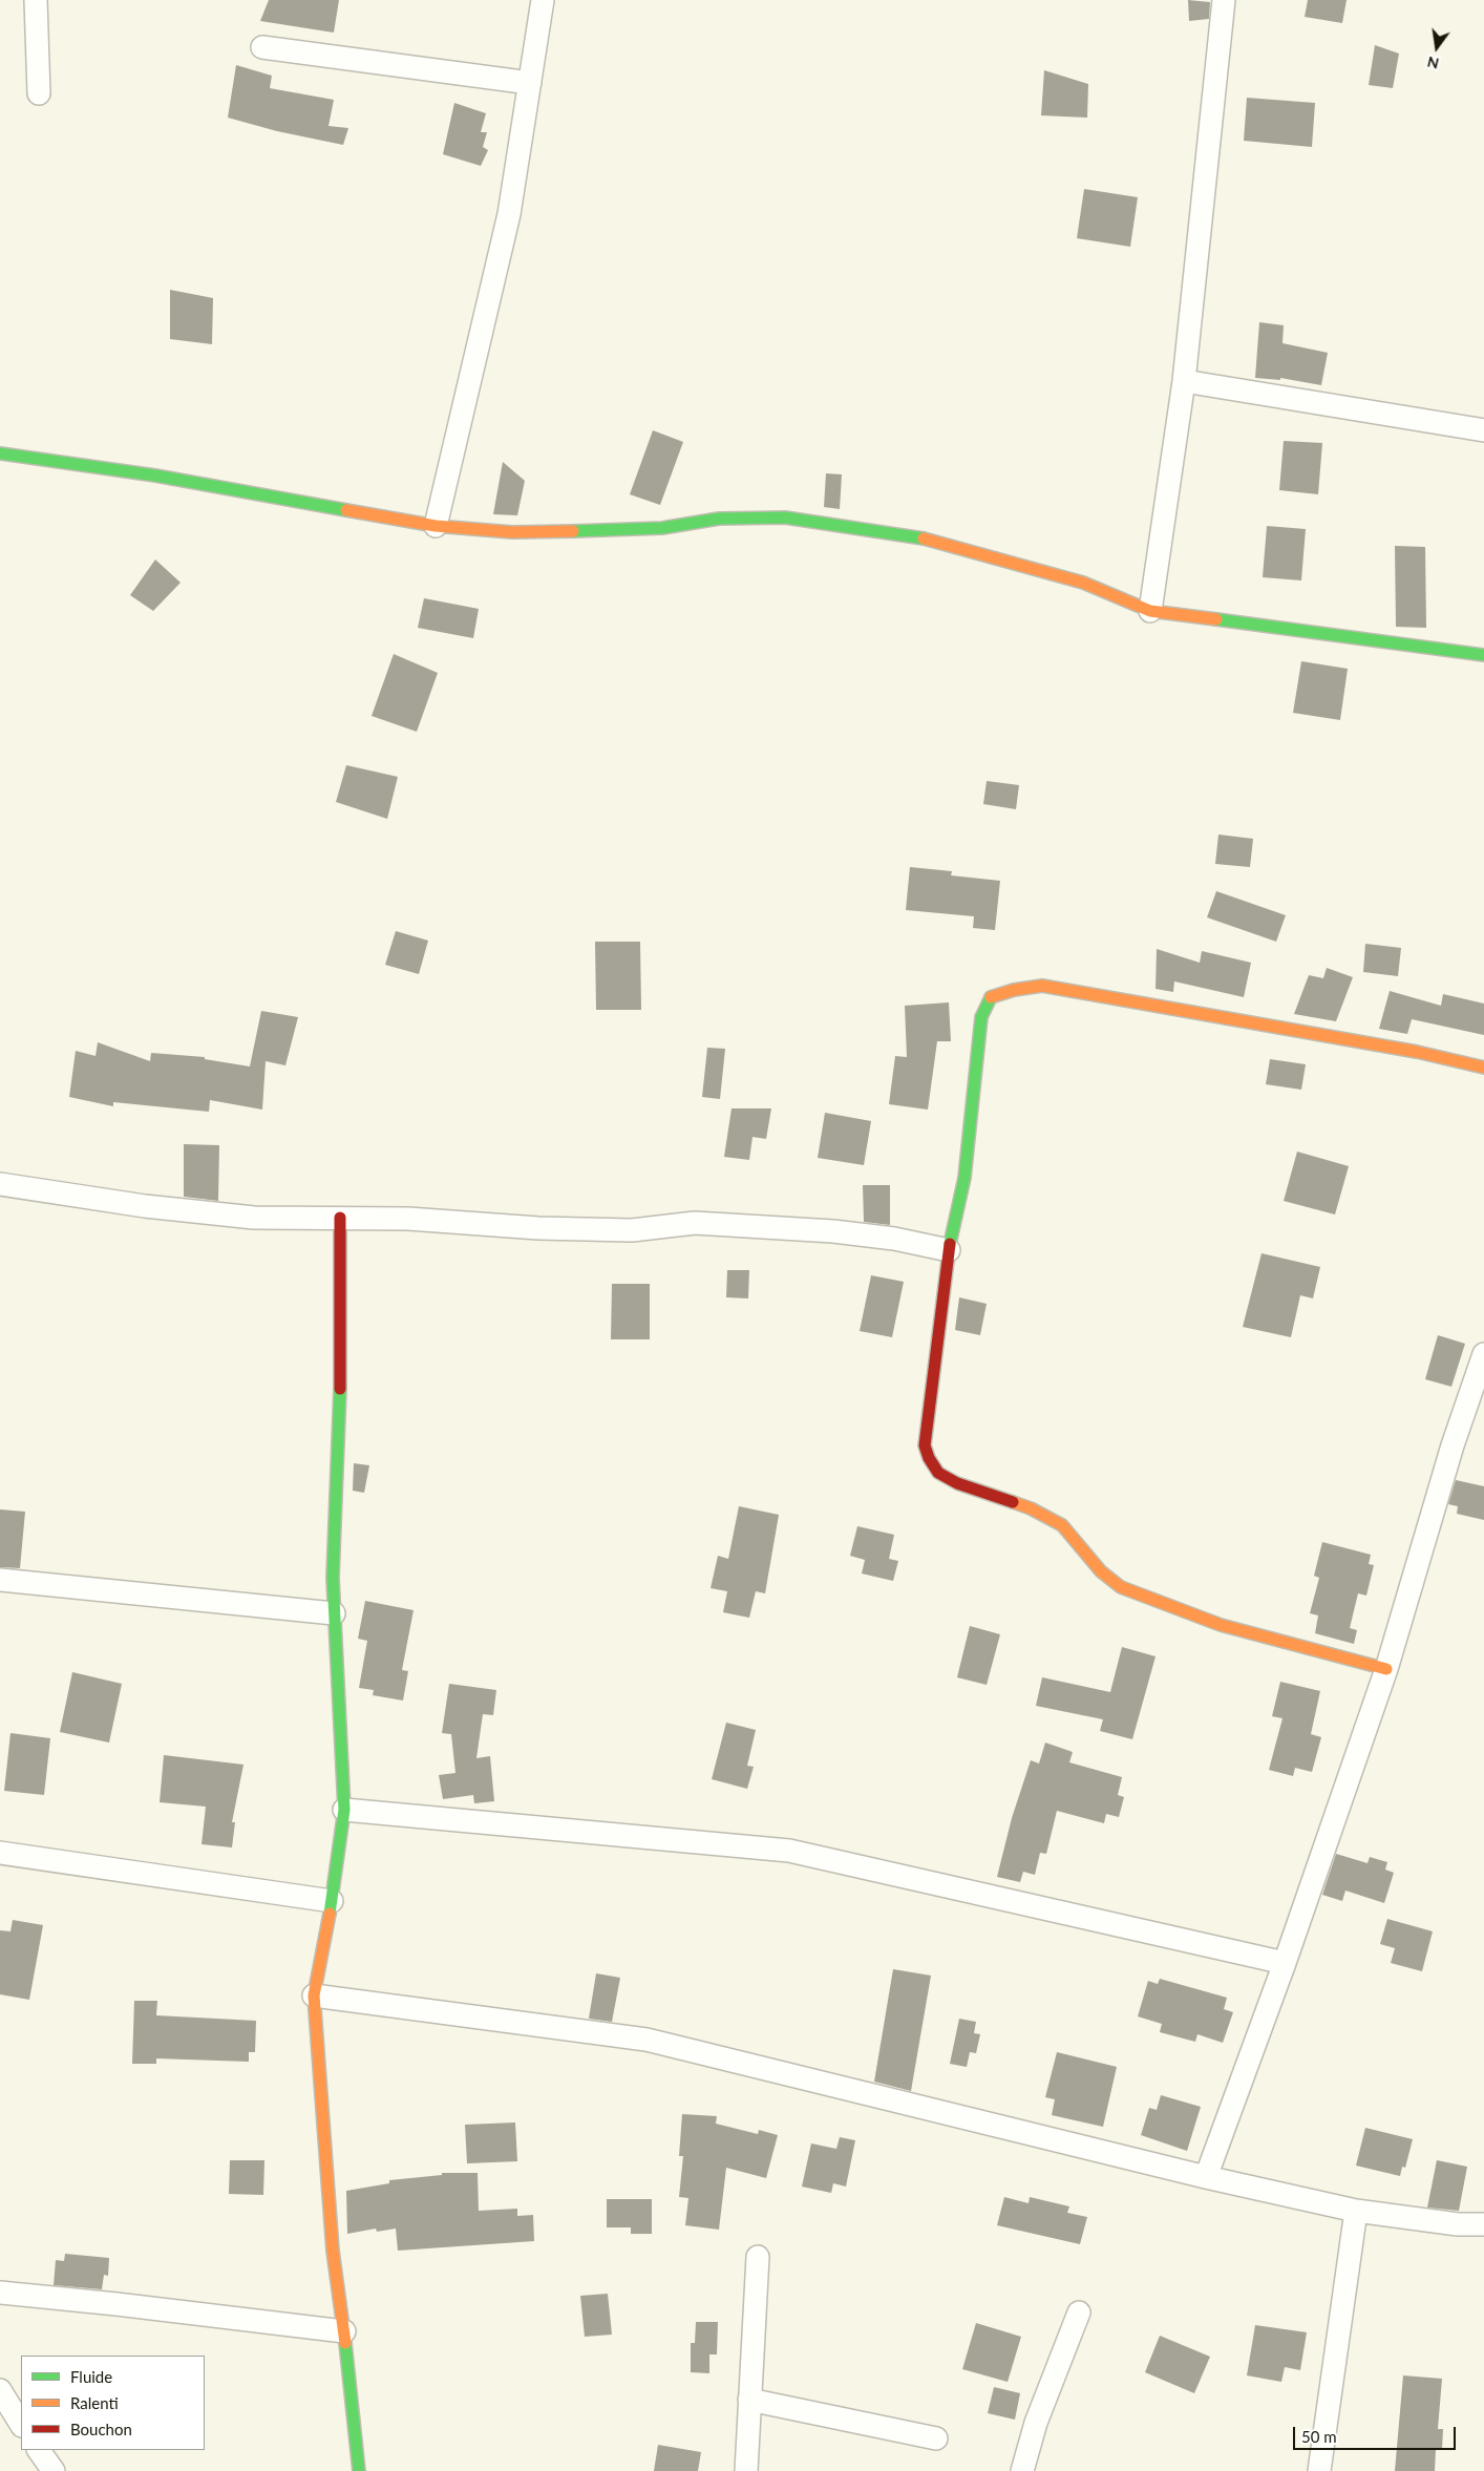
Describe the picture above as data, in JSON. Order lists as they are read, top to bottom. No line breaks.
{"legend":["Fluide","Ralenti","Bouchon"],"scale_bar":"50 m","north":"bottom"}
